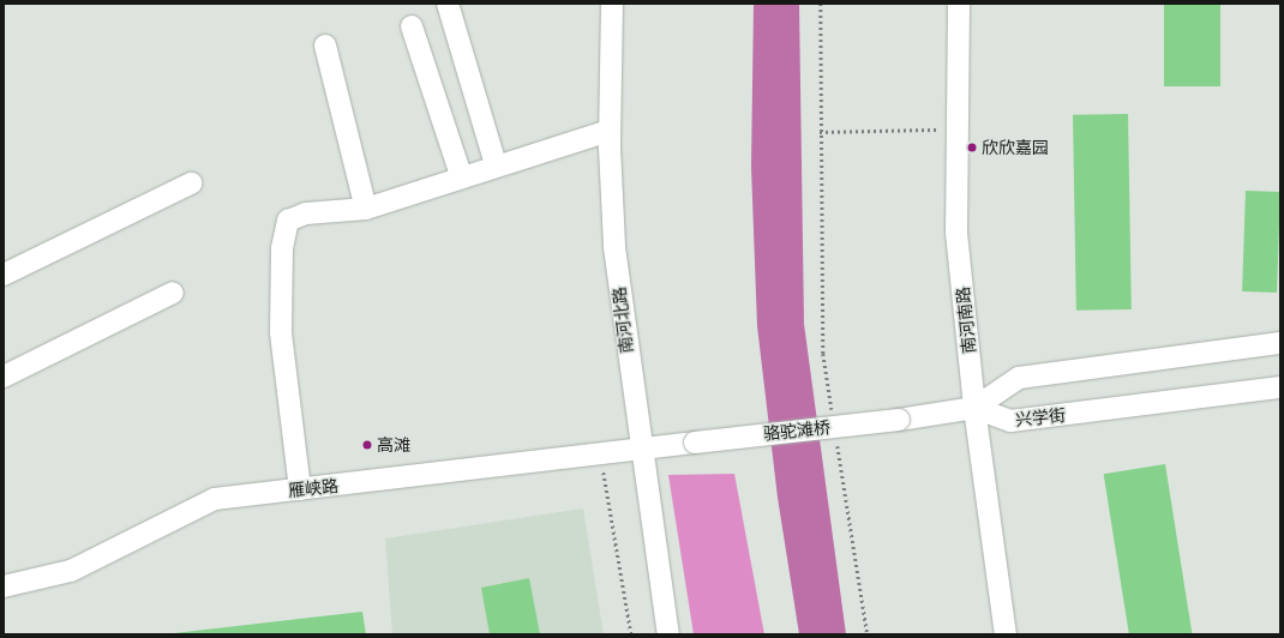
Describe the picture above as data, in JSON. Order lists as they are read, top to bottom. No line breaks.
{"streets":{"street":["南河北路","南河南路","兴学街","骆驼滩桥","雁峡路"]},"crossings":[["南河北路","骆驼滩桥"],["南河北路","雁峡路"],["南河南路","兴学街"],["南河南路","骆驼滩桥"],["兴学街","骆驼滩桥"],["骆驼滩桥","雁峡路"]],"places":["欣欣嘉园","高滩"]}
